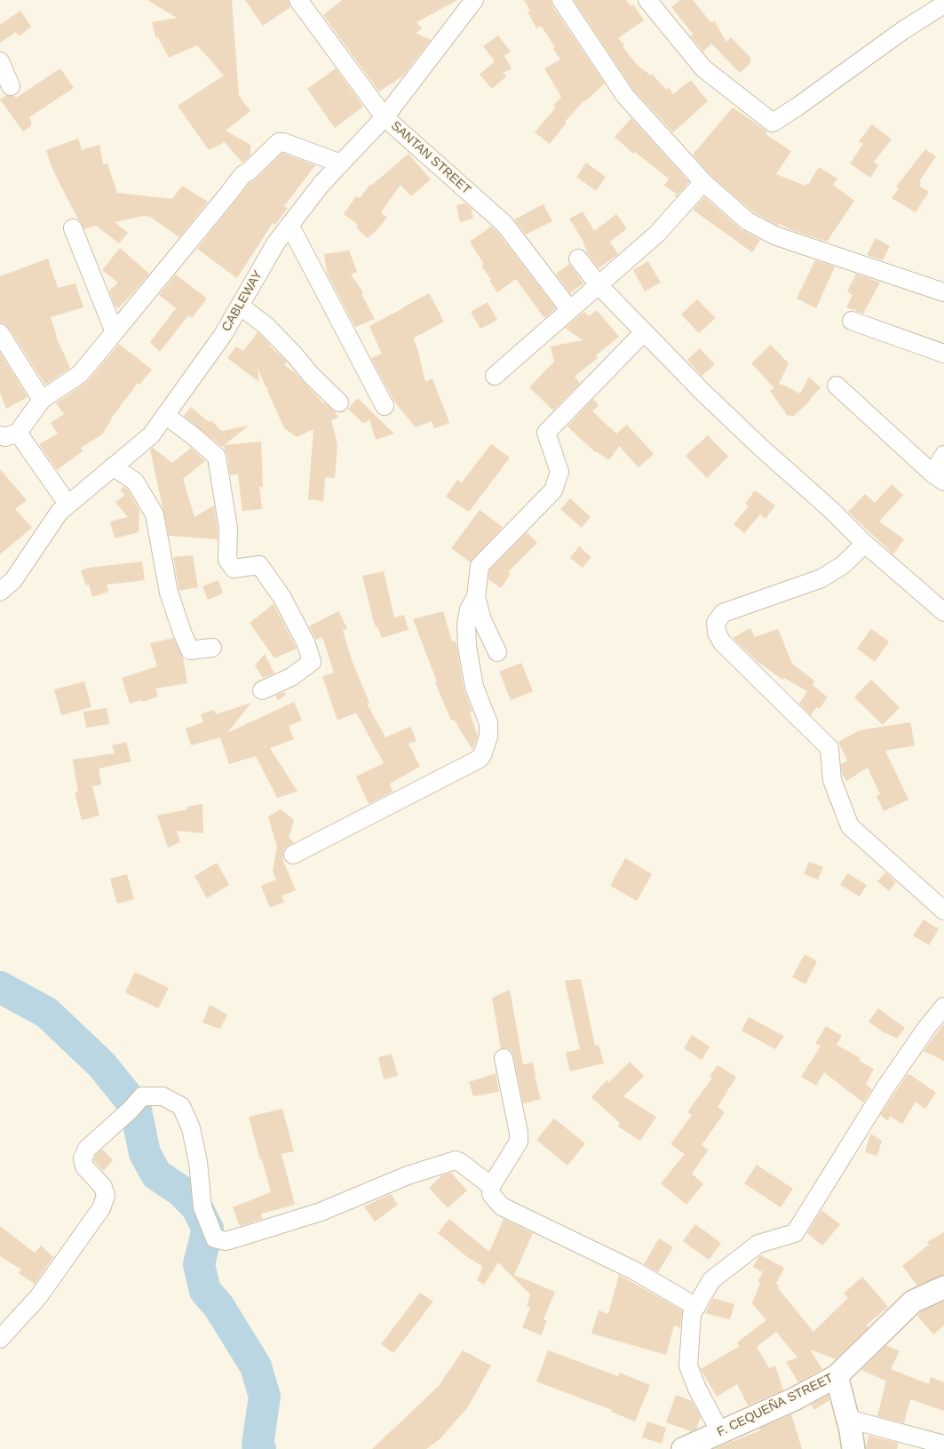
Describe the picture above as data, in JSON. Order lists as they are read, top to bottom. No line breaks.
{"streets":{"street":["SANTAN STREET","CABLEWAY","F. CEQUEÑA STREET"]},"crossings":[["SANTAN STREET","CABLEWAY"]]}
